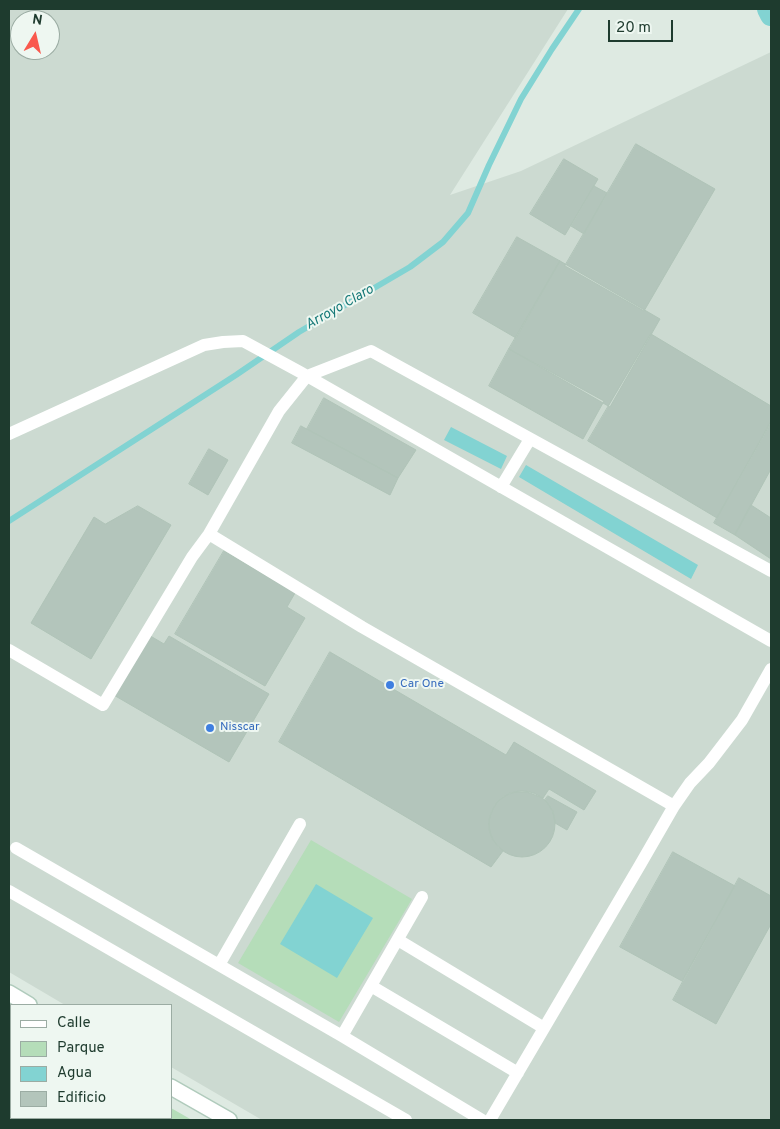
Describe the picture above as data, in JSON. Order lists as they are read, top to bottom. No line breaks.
{"water":["Arroyo Claro"],"places":["Car One","Nisscar"],"legend":["Calle","Parque","Agua","Edificio"],"scale_bar":"20 m","north":"top"}
